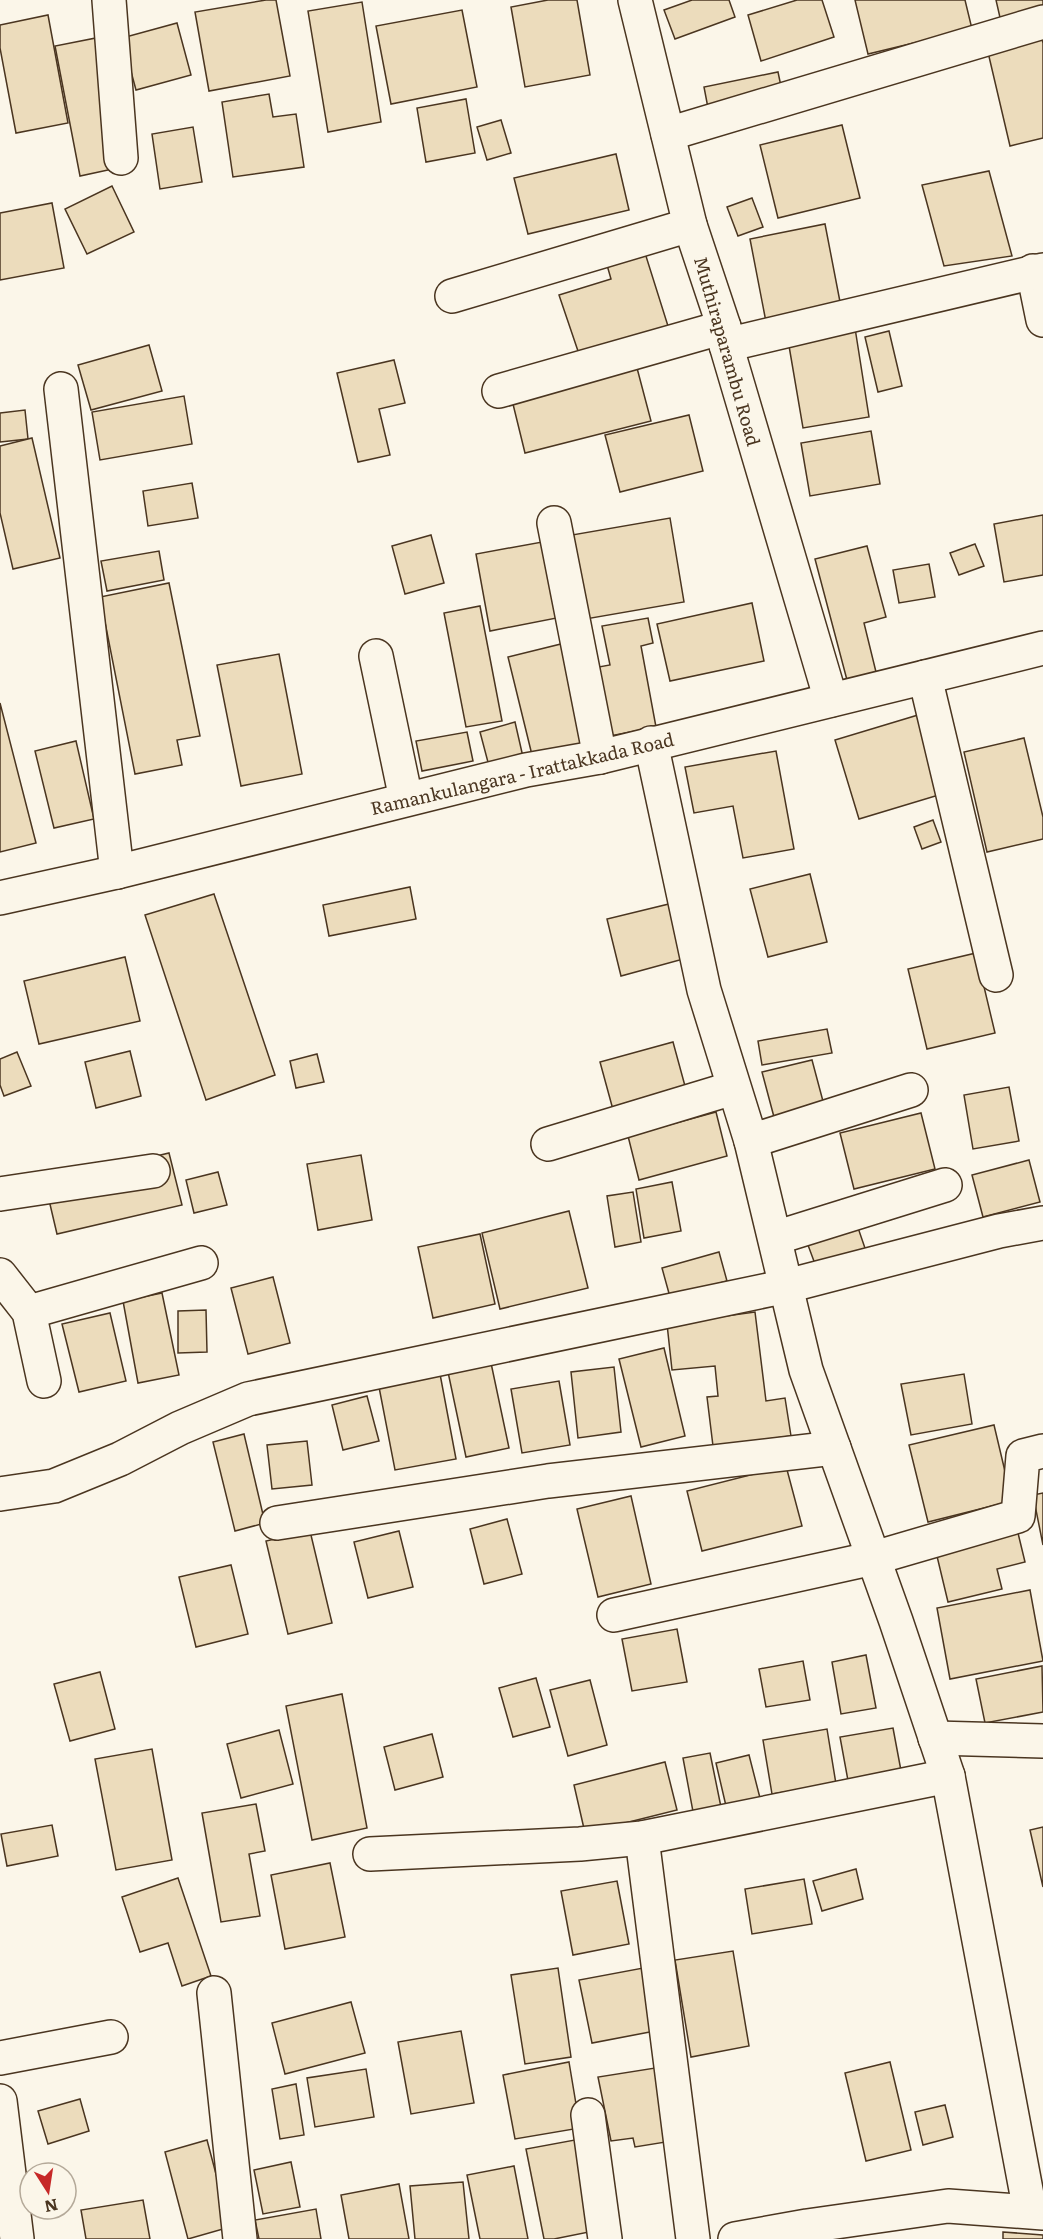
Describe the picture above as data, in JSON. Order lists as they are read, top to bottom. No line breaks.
{"streets":{"street":["Muthiraparambu Road","Ramankulangara - Irattakkada Road"]},"crossings":[["Muthiraparambu Road","Ramankulangara - Irattakkada Road"]],"north":"bottom"}
